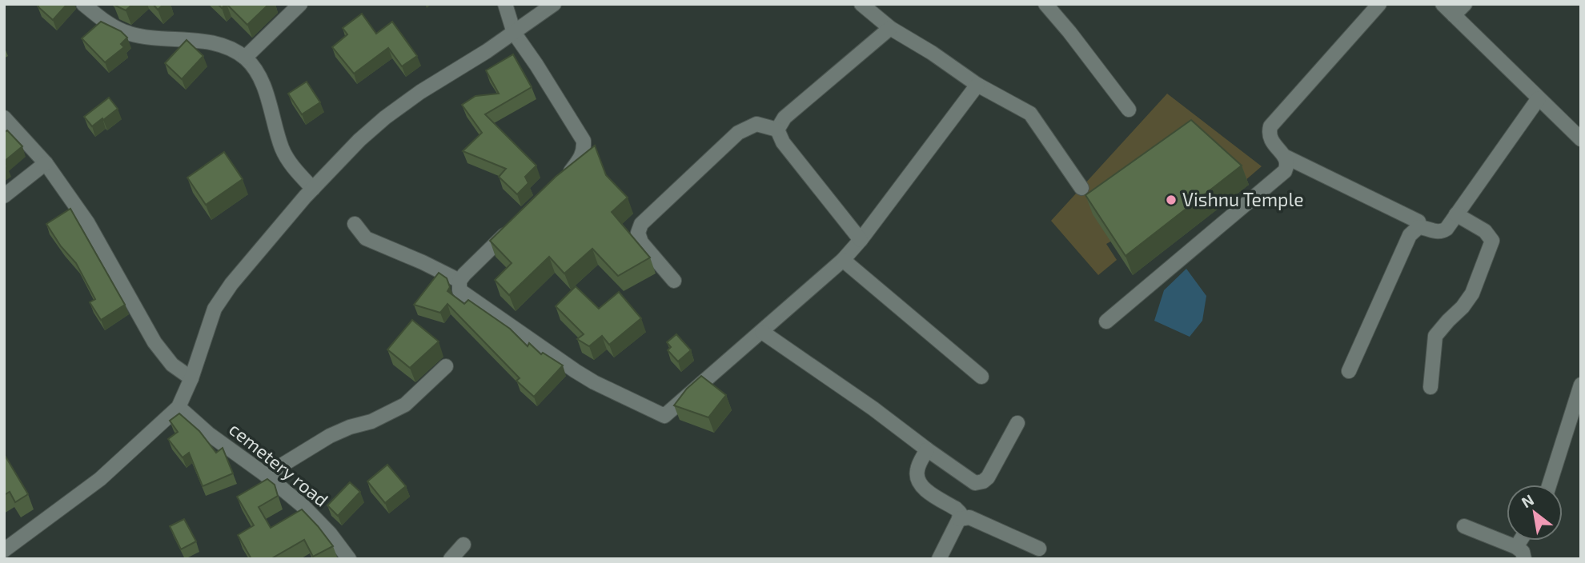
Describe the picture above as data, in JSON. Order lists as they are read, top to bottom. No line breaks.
{"streets":{"street":["cemetery road"]},"places":["Vishnu Temple"],"north":"top left"}
